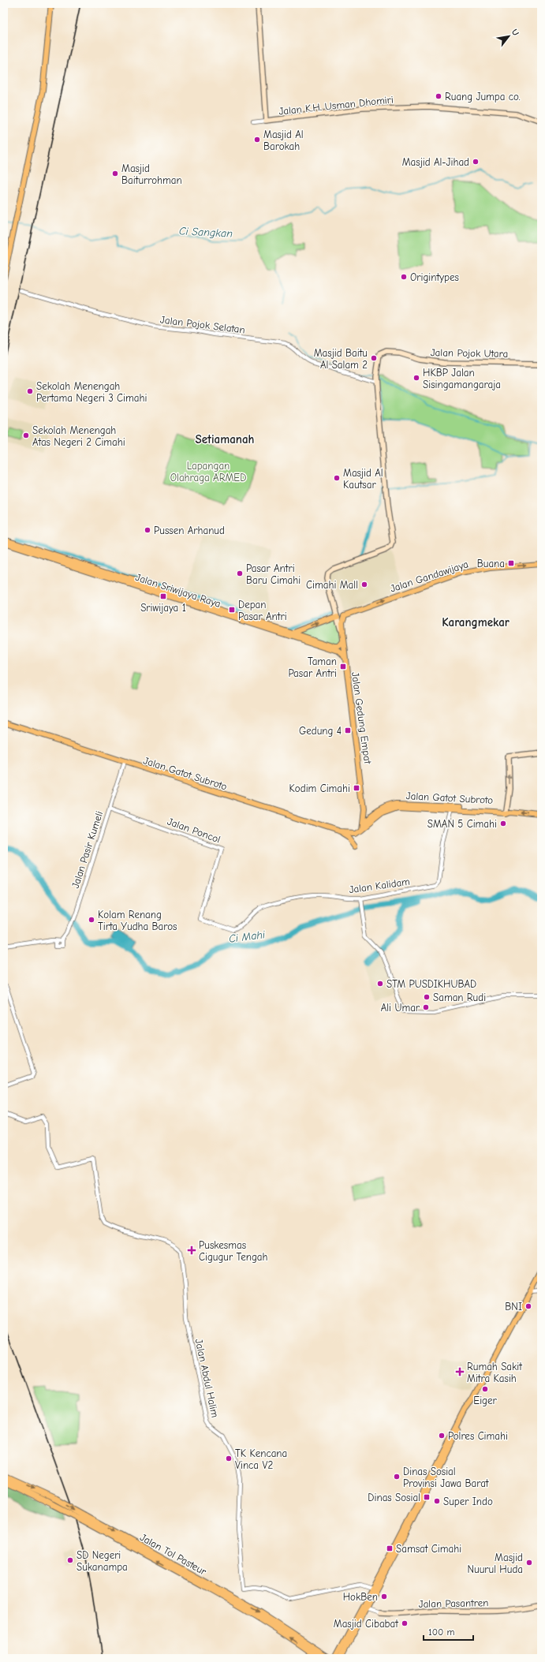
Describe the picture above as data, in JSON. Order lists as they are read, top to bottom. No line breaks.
{"streets":{"highway":["Jalan Tol Pasteur"],"main road":["Jalan K.H. Usman Dhomiri","Jalan Pojok Utara","Jalan Gandawijaya","Jalan Sriwijaya Raya","Jalan Gedung Empat","Jalan Gatot Subroto","Jalan Pasantren"],"street":["Jalan Pojok Selatan","Jalan Poncol","Jalan Pasir Kumeli","Jalan Kalidam","Jalan Abdul Halim"]},"crossings":[["Jalan Pojok Selatan","Jalan Pojok Utara"],["Jalan Gandawijaya","Jalan Gedung Empat"],["Jalan Sriwijaya Raya","Jalan Gedung Empat"],["Jalan Gedung Empat","Jalan Gatot Subroto"],["Jalan Gatot Subroto","Jalan Pasir Kumeli"],["Jalan Gatot Subroto","Jalan Kalidam"],["Jalan Poncol","Jalan Pasir Kumeli"],["Jalan Poncol","Jalan Kalidam"]],"one_way":["Jalan Gandawijaya"],"districts":["Setiamanah","Karangmekar"],"water":["Ci Sangkan","Ci Mahi"],"parks":["Lapangan Olahraga ARMED"],"places":{"other":["Ruang Jumpa co.","Masjid Al Barokah","Masjid Al-Jihad","Masjid Baiturrohman","Origintypes","Masjid Baitu Al Salam 2","HKBP Jalan Sisingamangaraja","Sekolah Menengah Pertama Negeri 3 Cimahi","Sekolah Menengah Atas Negeri 2 Cimahi","Masjid Al Kautsar","Pussen Arhanud","Pasar Antri Baru Cimahi","Cimahi Mall","SMAN 5 Cimahi","Kolam Renang Tirta Yudha Baros","STM PUSDIKHUBAD","Saman Rudi","Ali Umar","BNI","Eiger","Polres Cimahi","TK Kencana Vinca V2","Dinas Sosial Provinsi Jawa Barat","Super Indo","SD Negeri Sukanampa","Masjid Nuurul Huda","HokBen","Masjid Cibabat"],"transit":["Buana","Sriwijaya 1","Depan Pasar Antri","Taman Pasar Antri","Gedung 4","Kodim Cimahi","Dinas Sosial","Samsat Cimahi"],"health":["Puskesmas Cigugur Tengah","Rumah Sakit Mitra Kasih"]},"scale_bar":"100 m","north":"top right"}
